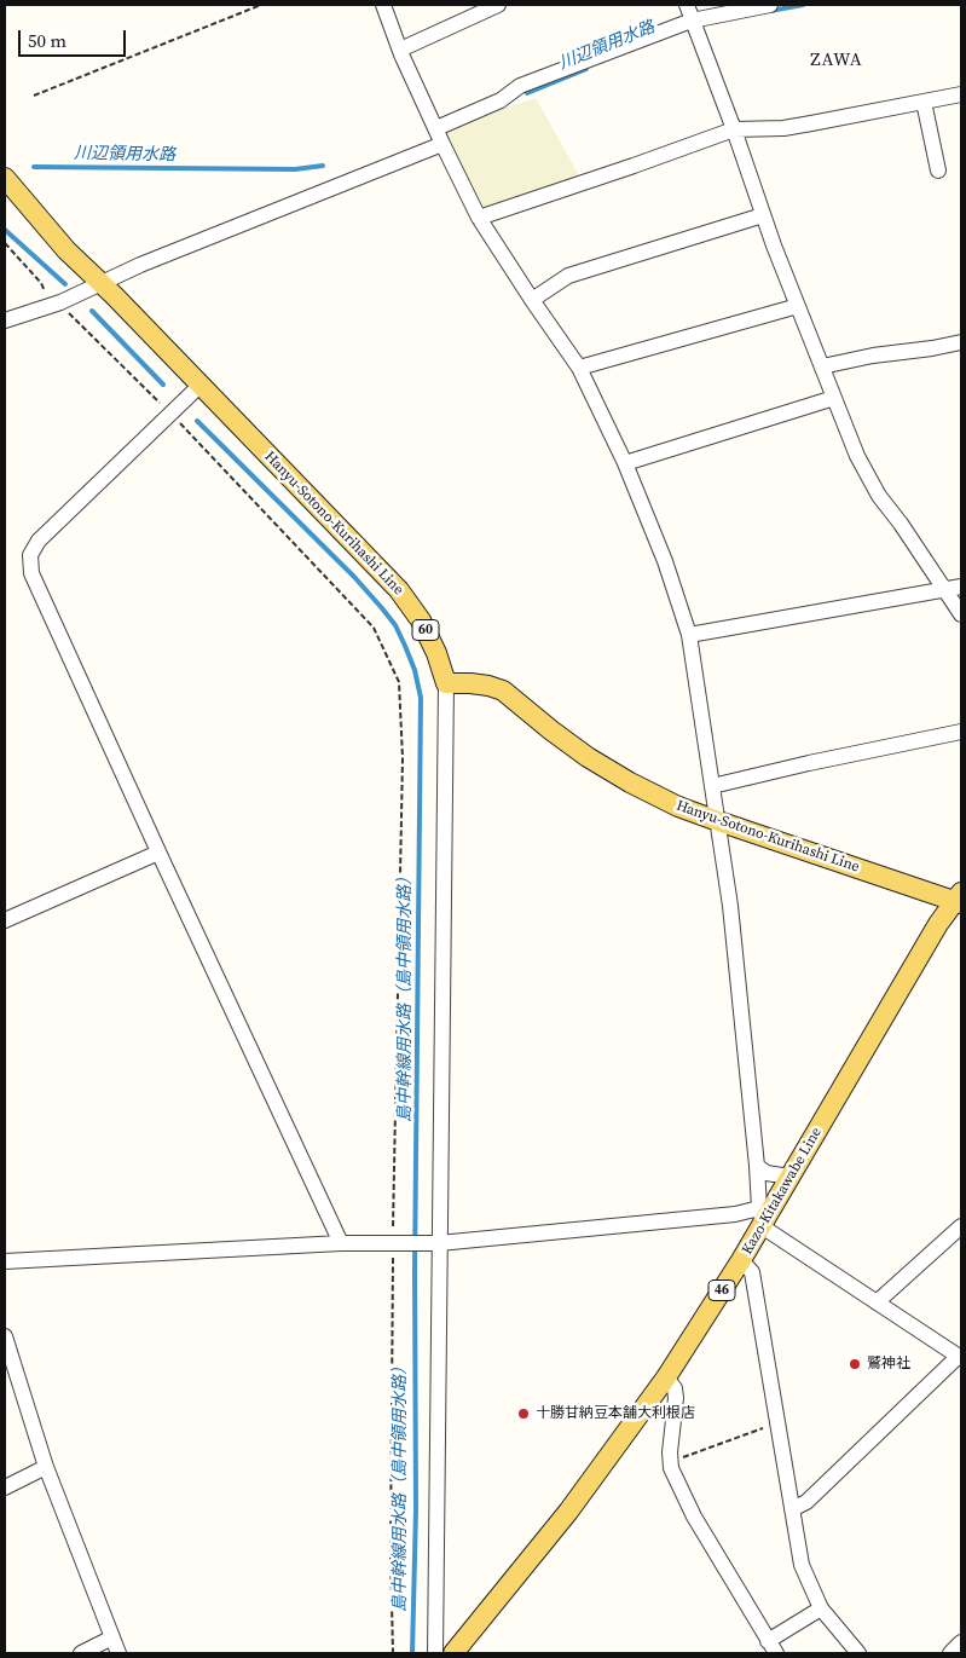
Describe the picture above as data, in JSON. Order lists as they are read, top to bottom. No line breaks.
{"streets":{"main road":["Hanyu-Sotono-Kurihashi Line","60","Kazo-Kitakawabe Line","46"]},"crossings":[["Hanyu-Sotono-Kurihashi Line","Kazo-Kitakawabe Line"]],"districts":["ZAWA"],"water":["川辺領用水路","島中幹線用水路（島中領用水路）"],"places":["鷲神社","十勝甘納豆本舗大利根店"],"scale_bar":"50 m"}
